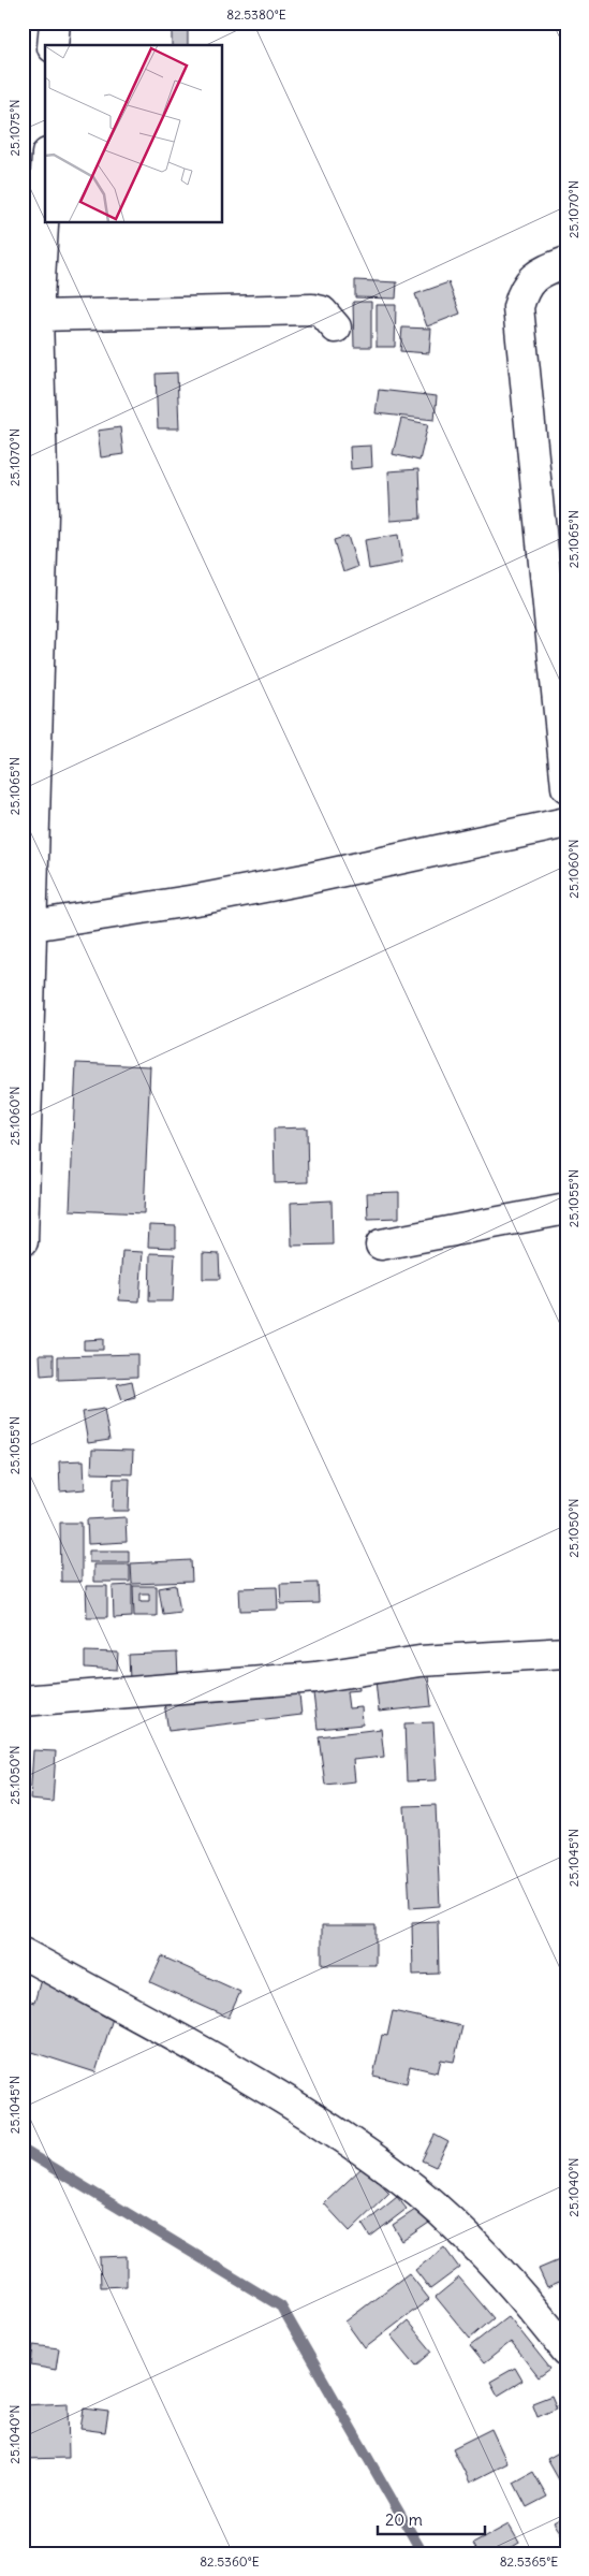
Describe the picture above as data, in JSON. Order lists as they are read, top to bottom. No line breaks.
{"scale_bar":"20 m","coordinates":["82.5380°E","25.1075°N","25.1070°N","25.1065°N","25.1060°N","25.1055°N","25.1050°N","25.1045°N","25.1040°N","82.5360°E","82.5365°E"]}
